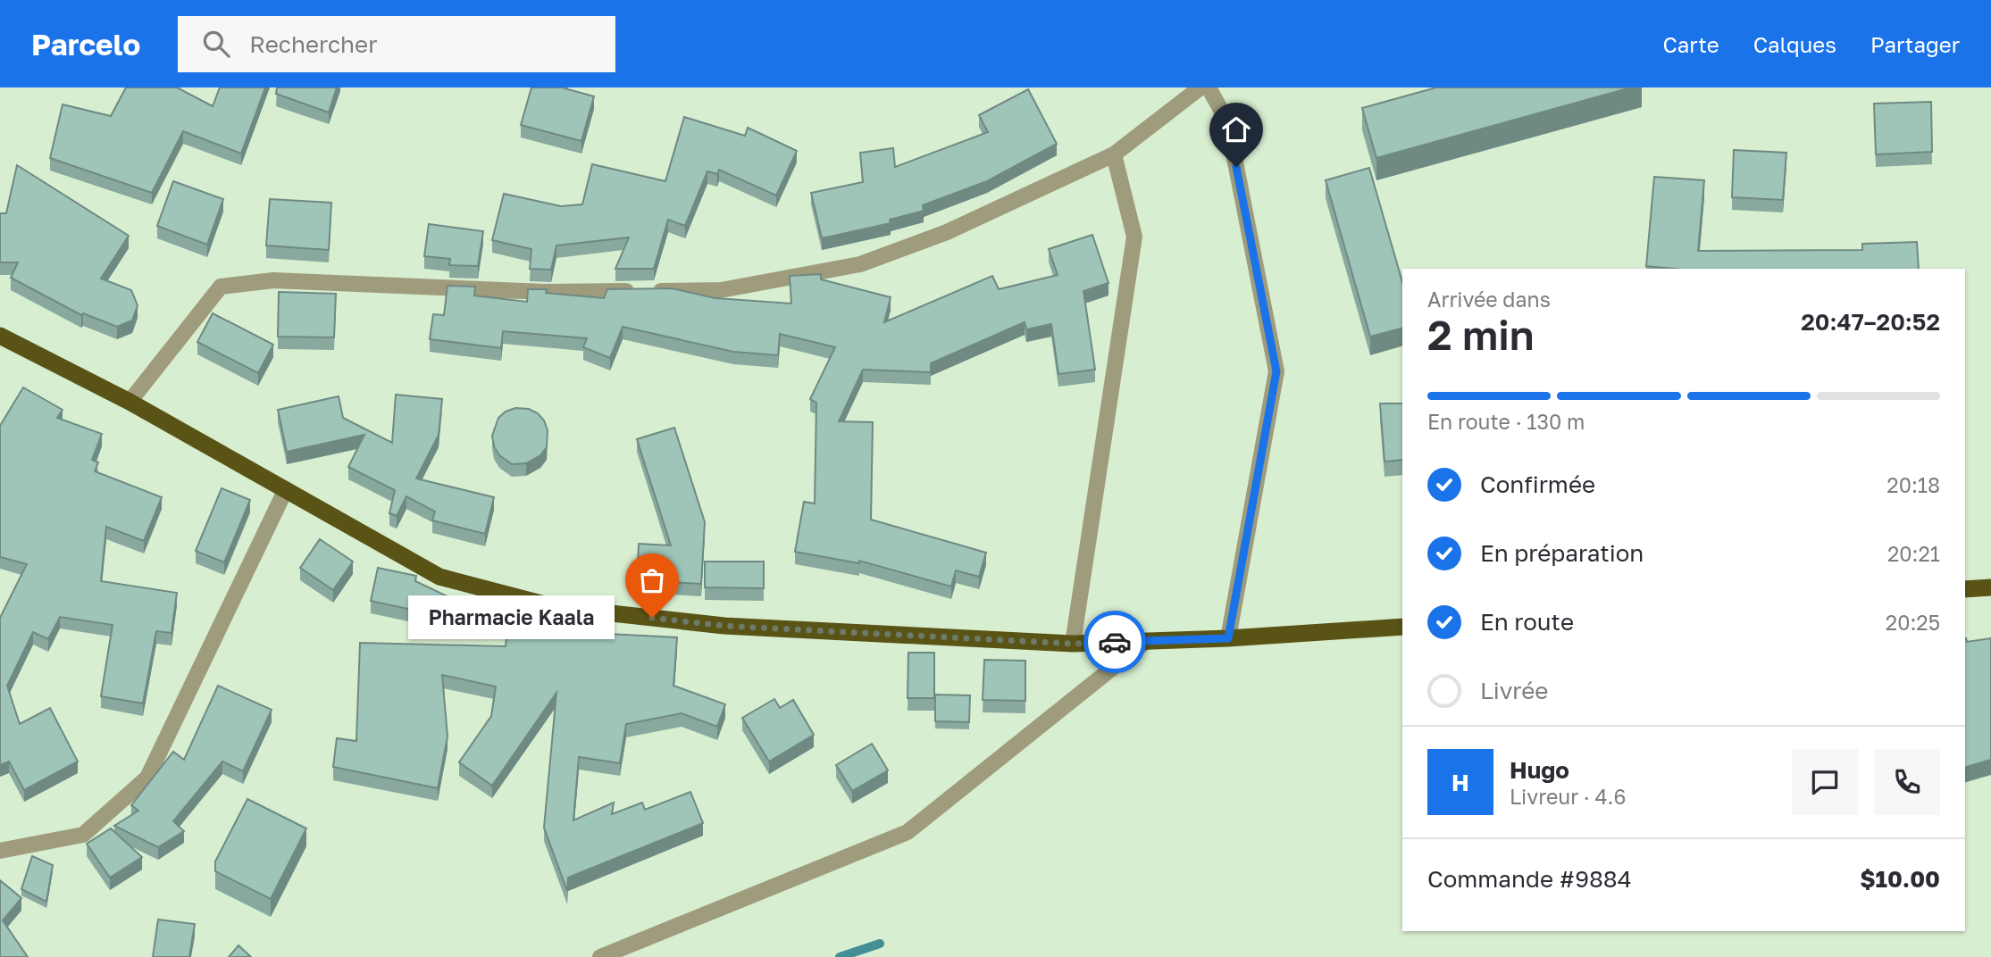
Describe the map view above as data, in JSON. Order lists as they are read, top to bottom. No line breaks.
{"places":["Pharmacie Kaala"],"page":{"header":"Parcelo","search":"Rechercher","nav":["Carte","Calques","Partager"],"heading":["2 min","Arrivée dans","20:47–20:52"],"panel":["Hugo","Livreur · 4.6","Commande #9884","$10.00"],"bar":"En route · 130 m","list":[["Confirmée","20:18"],["En préparation","20:21"],["En route","20:25"],"Livrée"],"bubble":"Pharmacie Kaala","round":"H"}}
